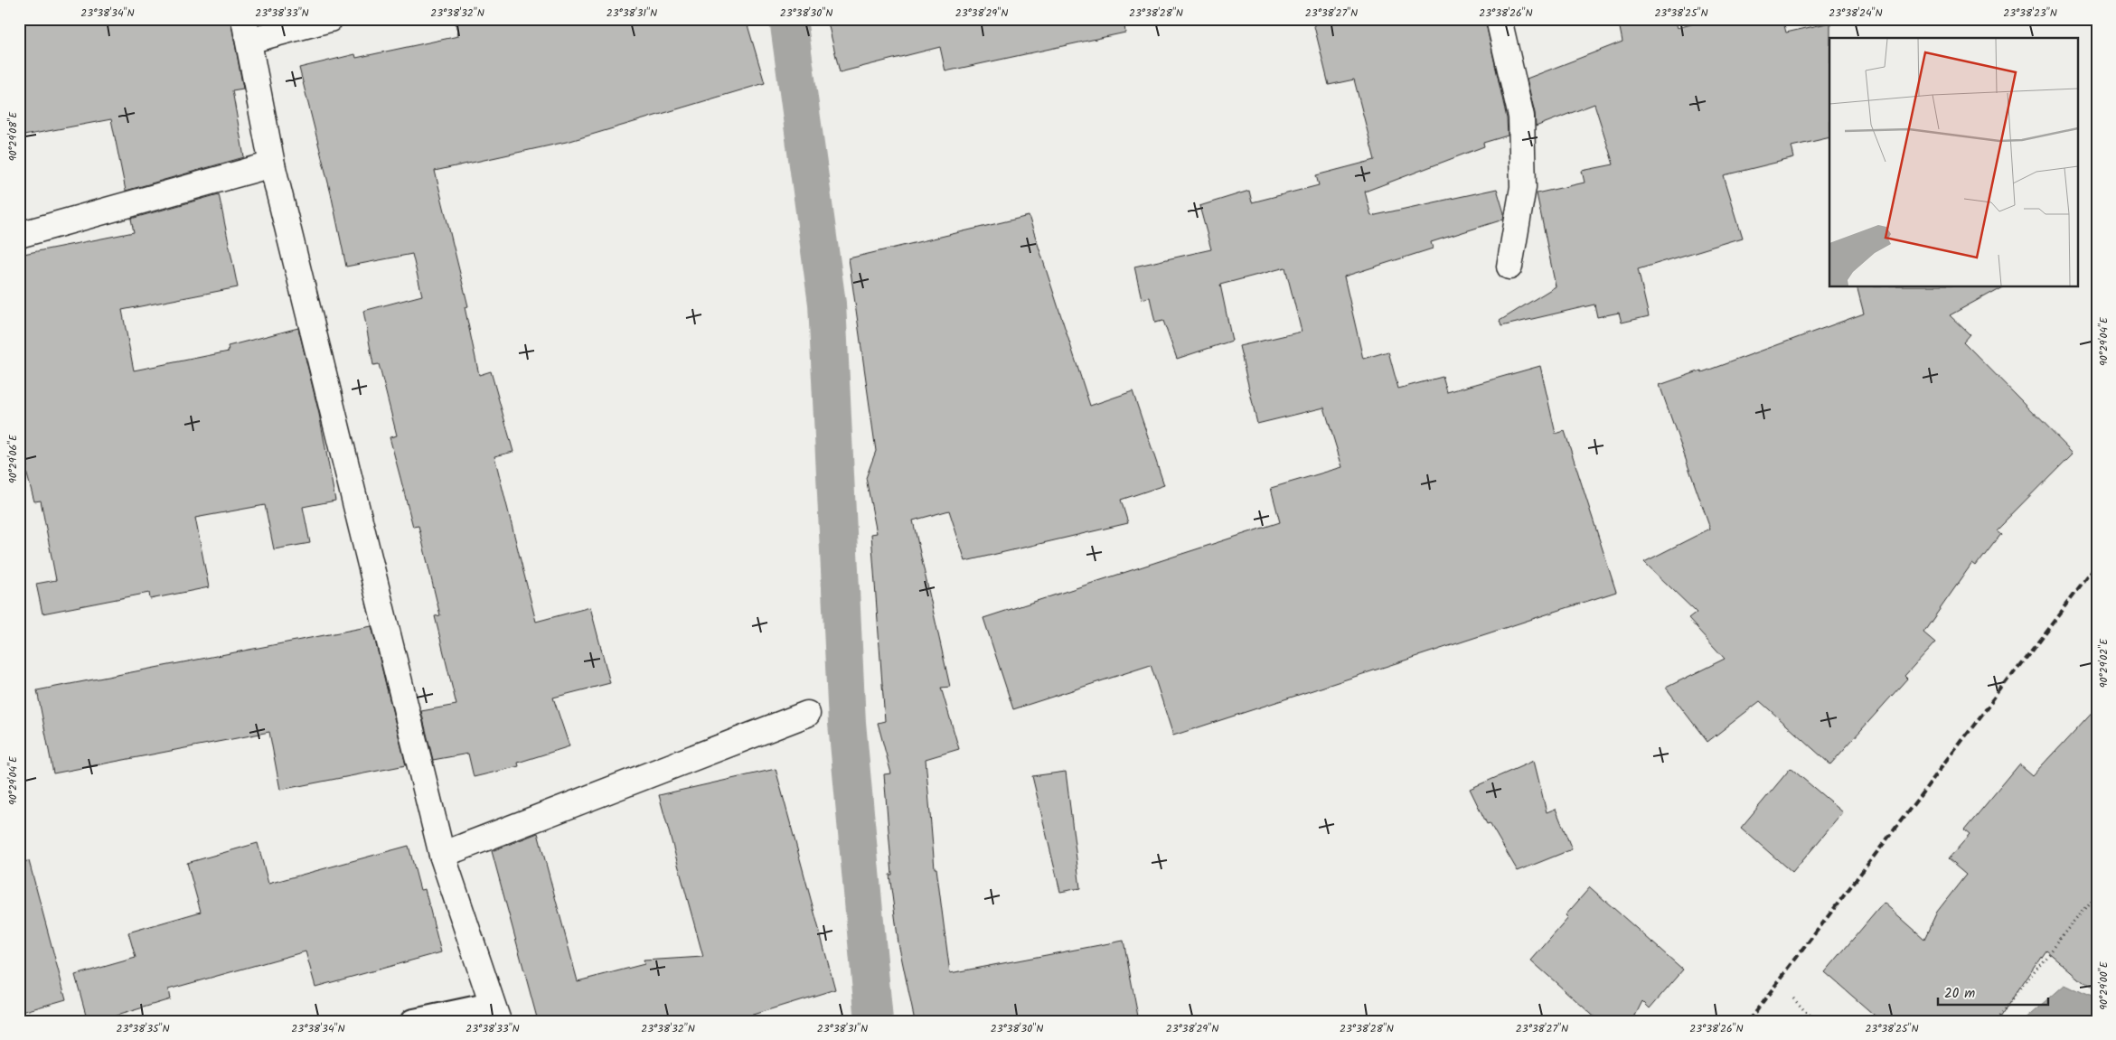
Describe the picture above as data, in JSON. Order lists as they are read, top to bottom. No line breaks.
{"scale_bar":"20 m","coordinates":["23°38'34\"N","23°38'33\"N","23°38'32\"N","23°38'31\"N","23°38'30\"N","23°38'29\"N","23°38'28\"N","23°38'27\"N","23°38'26\"N","23°38'25\"N","23°38'24\"N","23°38'23\"N","90°29'08\"E","90°29'04\"E","90°29'06\"E","90°29'02\"E","90°29'00\"E","23°38'35\"N"]}
